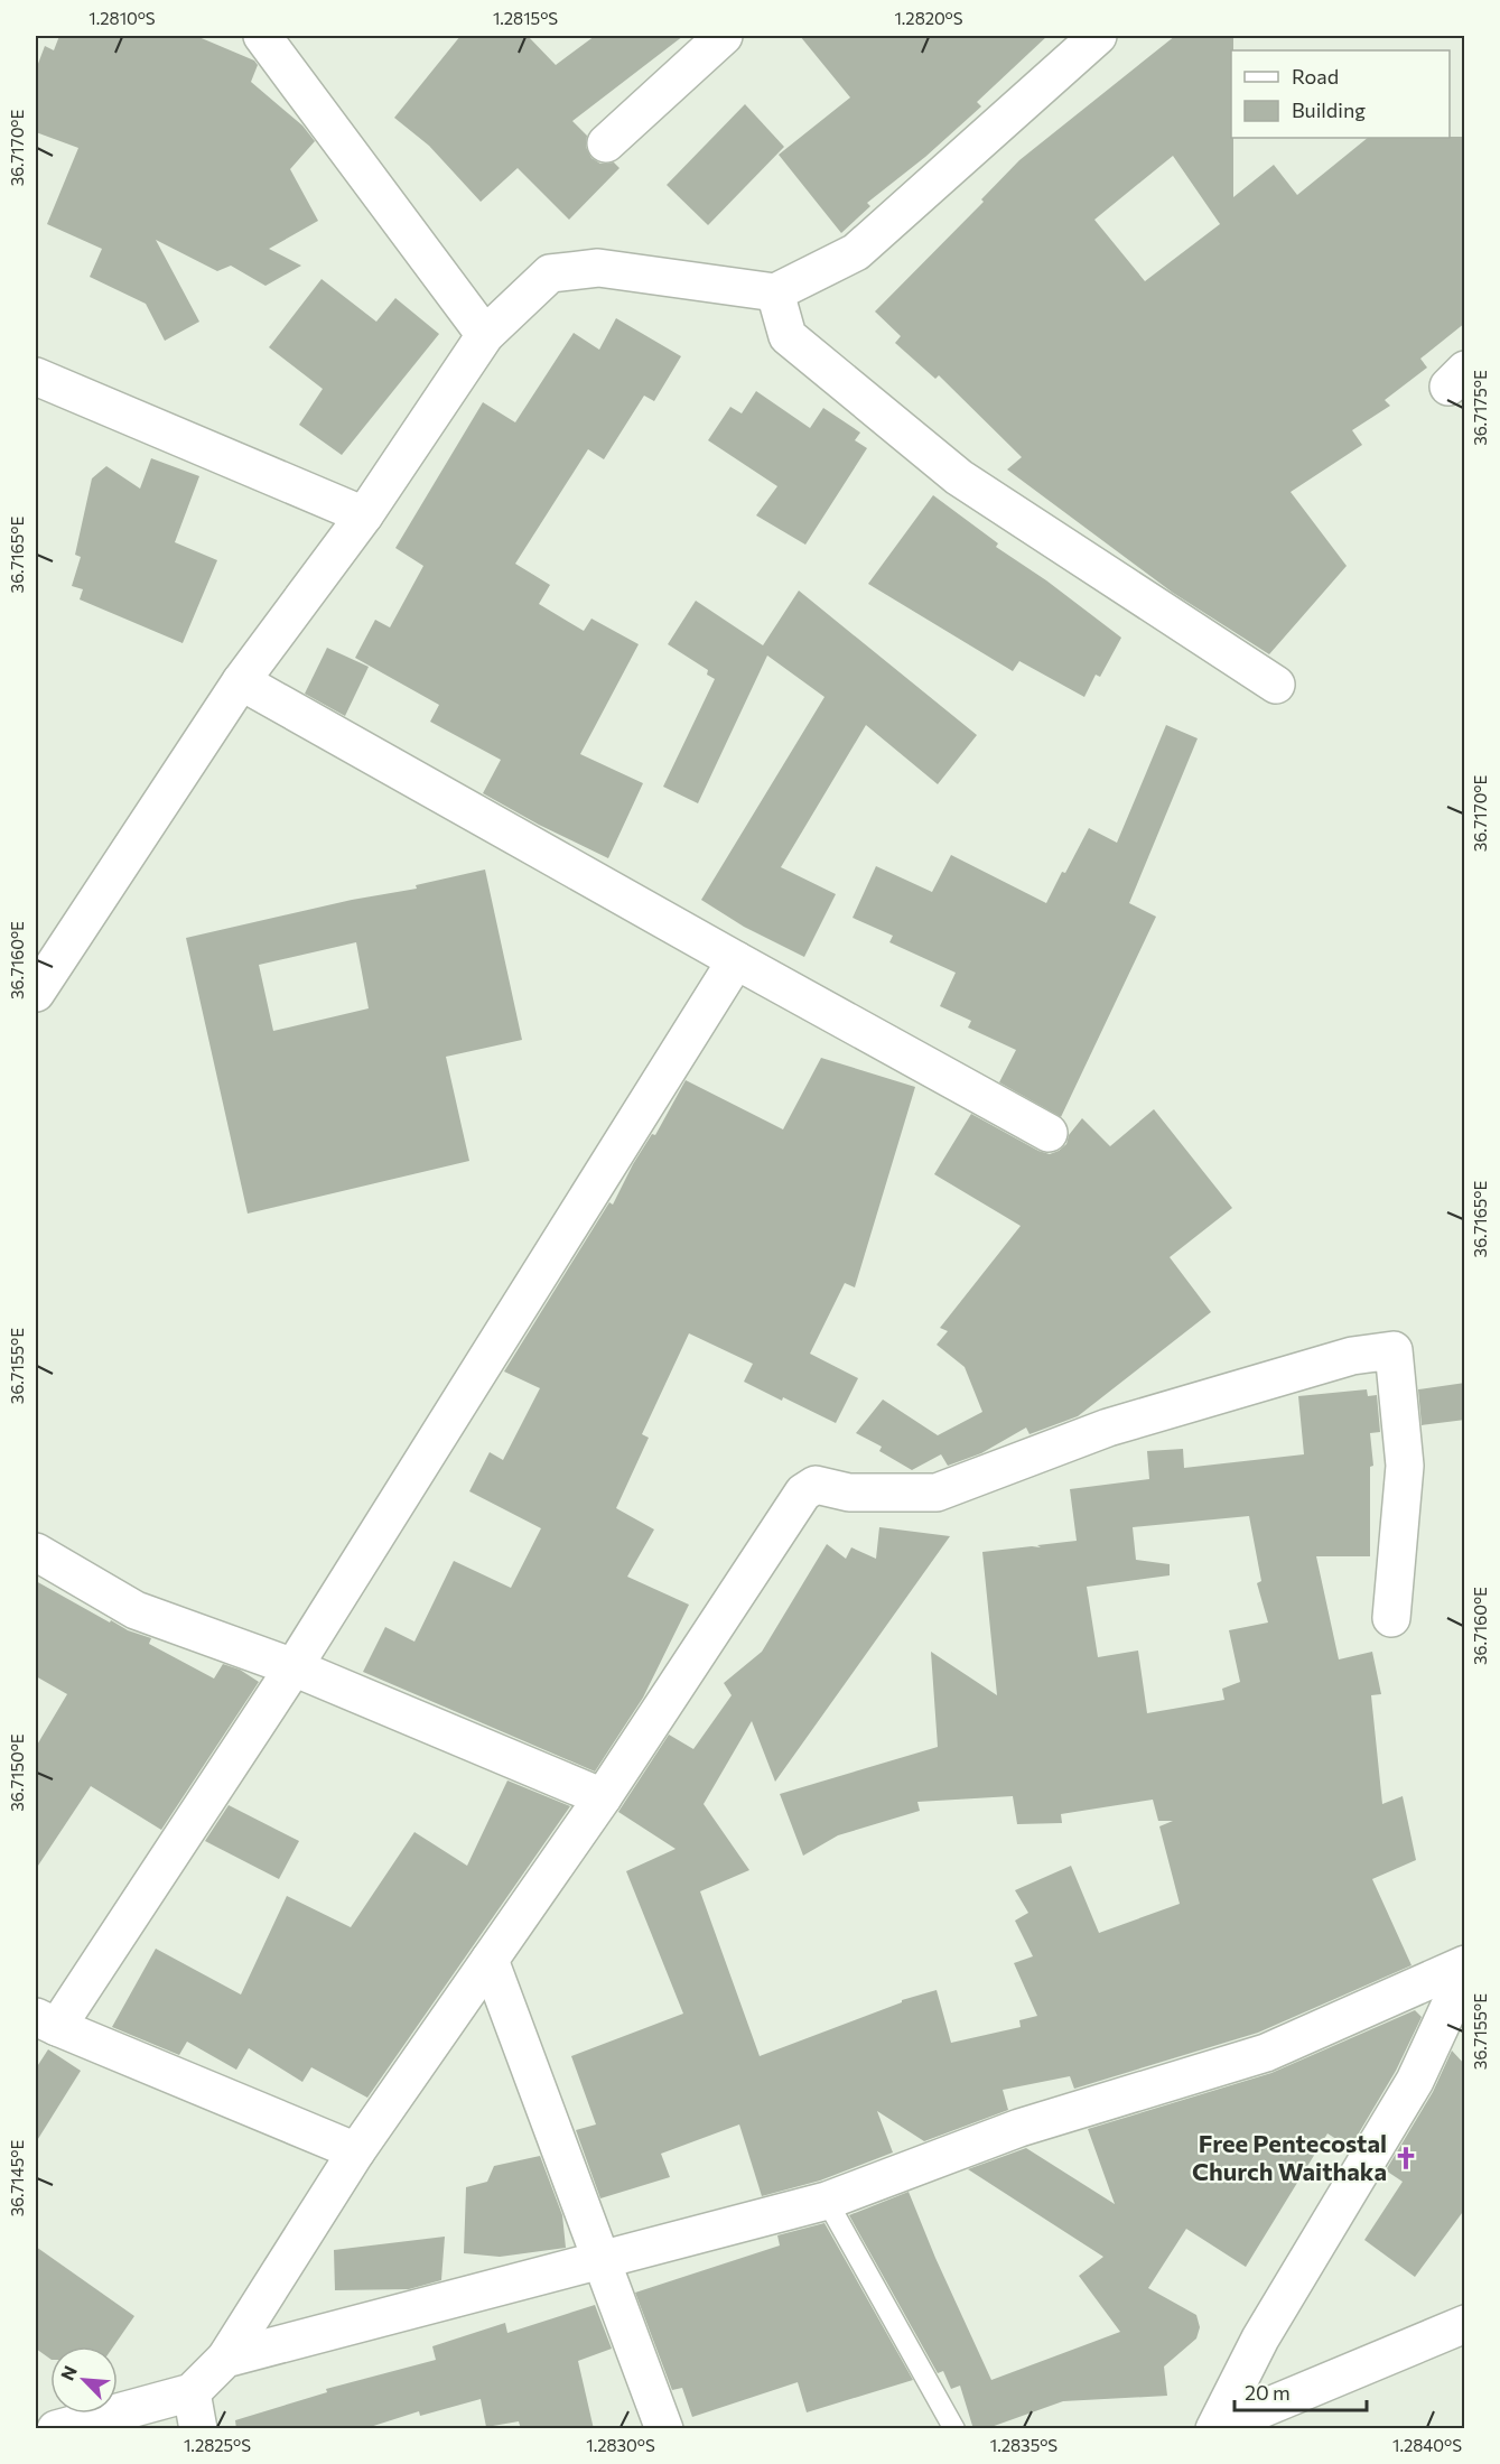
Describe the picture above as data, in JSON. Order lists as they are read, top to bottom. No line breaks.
{"places":{"church":["Free Pentecostal Church Waithaka"]},"legend":["Road","Building"],"scale_bar":"20 m","north":"top left","coordinates":["1.2810°S","1.2815°S","1.2820°S","36.7170°E","36.7175°E","36.7165°E","36.7160°E","36.7155°E","36.7150°E","36.7145°E","1.2825°S","1.2830°S","1.2835°S","1.2840°S"]}
